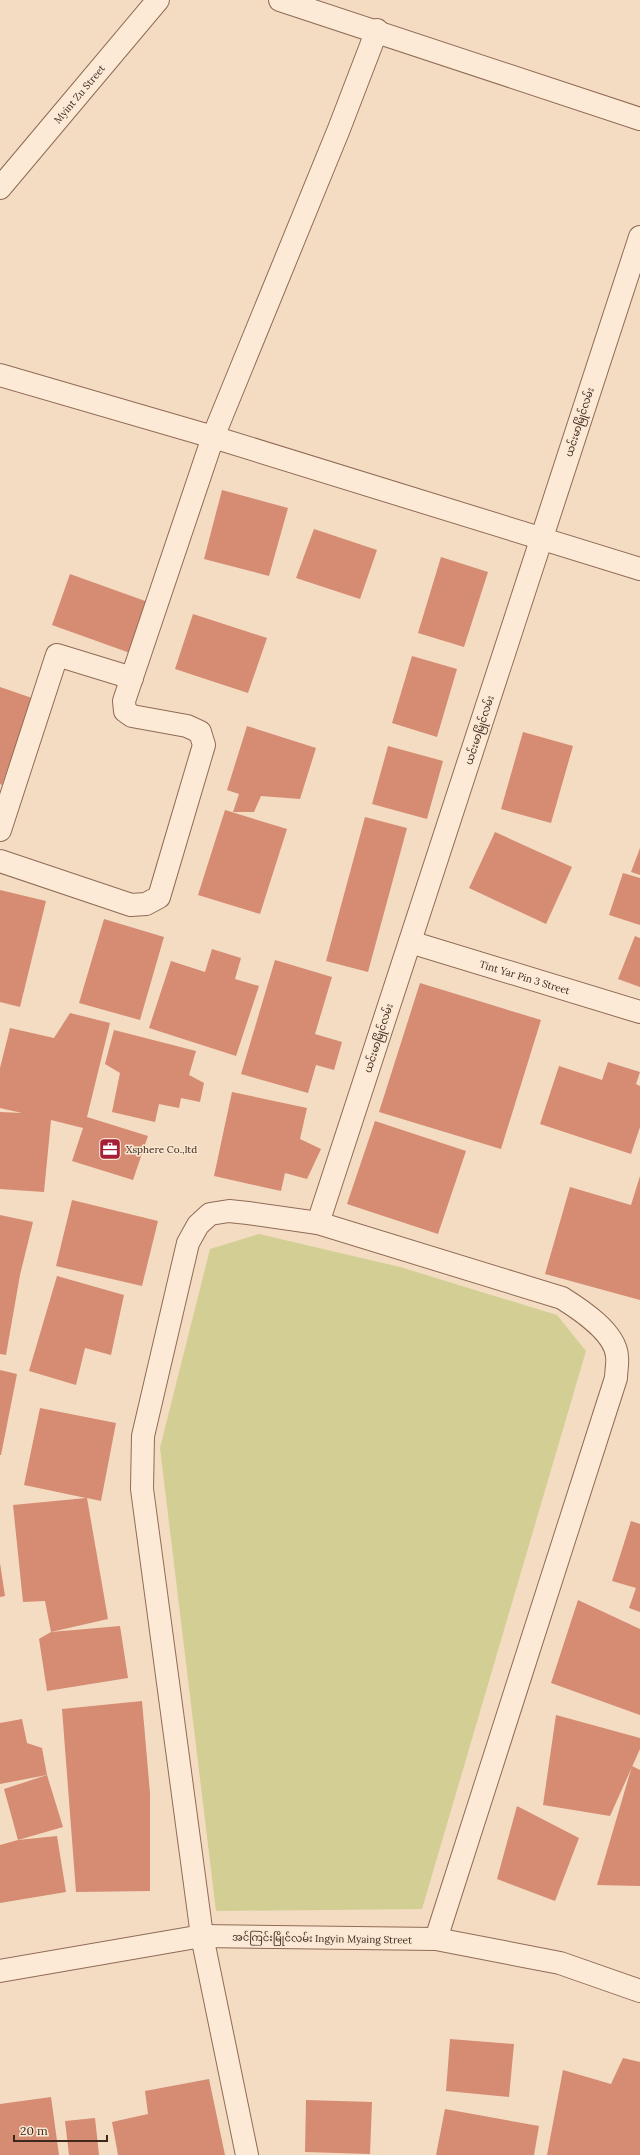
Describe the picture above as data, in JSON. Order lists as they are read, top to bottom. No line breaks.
{"streets":{"street":["Myint Zu Street","ယင်းမာမြိုင်လမ်း","Tint Yar Pin 3 Street","အင်ကြင်းမြိုင်လမ်း Ingyin Myaing Street"]},"crossings":[["ယင်းမာမြိုင်လမ်း","Tint Yar Pin 3 Street"]],"places":{"office":["Xsphere Co.,ltd"]},"scale_bar":"20 m"}
